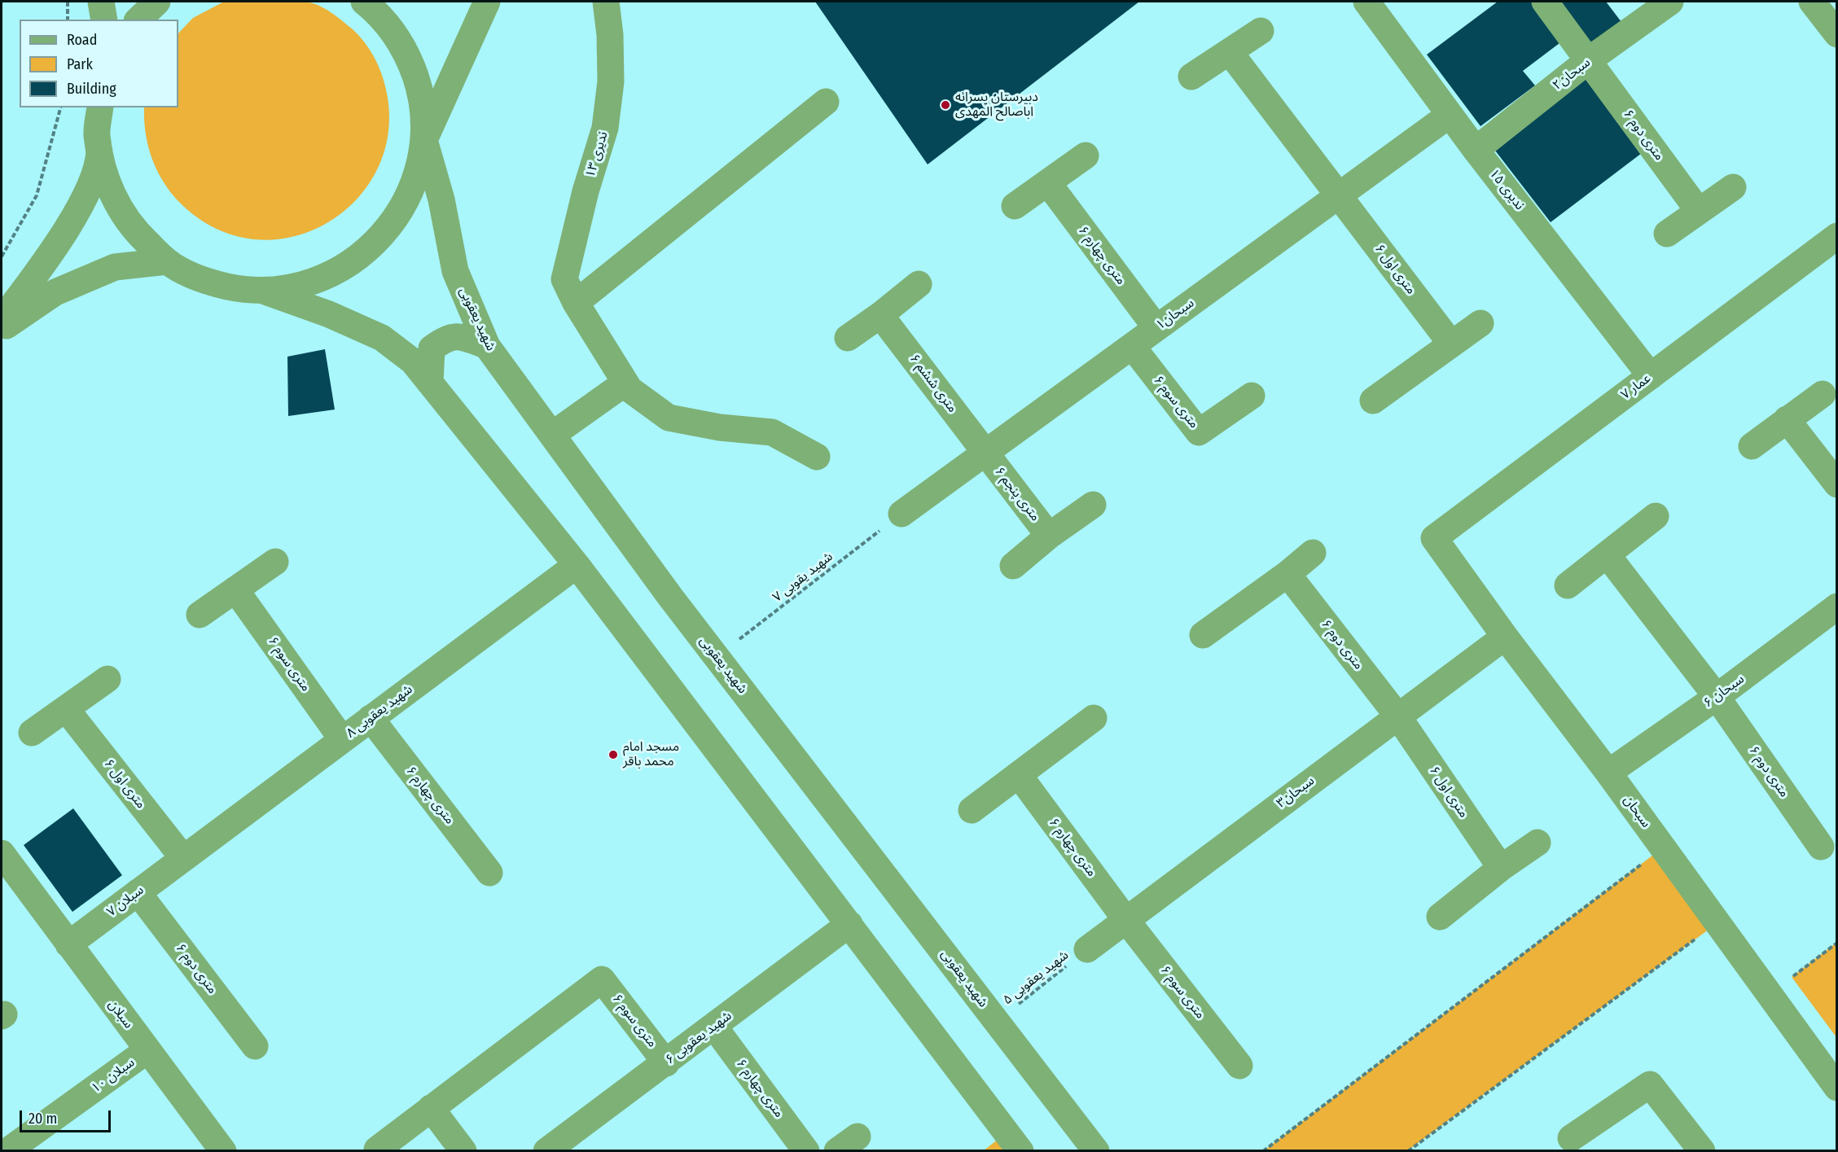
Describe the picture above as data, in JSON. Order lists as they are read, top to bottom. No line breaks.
{"streets":{"street":["سبحان۲","۶ متری دوم","ندیری ۱۳","ندیری ۱۵","۶ متری چهارم","۶ متری اول","سبحان۱","شهید یعقوبی","۶ متری ششم","عمار ۷","۶ متری سوم","۶ متری پنجم","سبحان ۶","شهید یعقوبی ۸","سبحان۳","سبحان","سبلان ۷","سبلان","شهید یعقوبی ۶","سبلان ۱۰"],"path":["شهید یقوبی ۷","شهید یعقوبی ۵"]},"crossings":[["سبحان۲","۶ متری دوم"],["سبحان۲","ندیری ۱۵"],["۶ متری دوم","۶ متری اول"],["۶ متری دوم","سبحان ۶"],["۶ متری دوم","سبحان۳"],["۶ متری دوم","سبلان ۷"],["ندیری ۱۵","سبحان۱"],["ندیری ۱۵","عمار ۷"],["۶ متری چهارم","سبحان۱"],["۶ متری چهارم","۶ متری سوم"],["۶ متری چهارم","شهید یعقوبی ۸"],["۶ متری چهارم","سبحان۳"],["۶ متری چهارم","شهید یعقوبی ۶"],["۶ متری اول","سبحان۱"],["۶ متری اول","شهید یعقوبی ۸"],["۶ متری اول","سبحان۳"],["۶ متری اول","سبلان ۷"],["سبحان۱","۶ متری ششم"],["سبحان۱","۶ متری سوم"],["سبحان۱","۶ متری پنجم"],["سبحان۱","شهید یقوبی ۷"],["شهید یعقوبی","شهید یقوبی ۷"],["شهید یعقوبی","شهید یعقوبی ۵"],["۶ متری ششم","۶ متری پنجم"],["عمار ۷","سبحان"],["۶ متری سوم","شهید یعقوبی ۸"],["۶ متری سوم","سبحان۳"],["۶ متری سوم","شهید یعقوبی ۶"],["سبحان ۶","سبحان"],["شهید یعقوبی ۸","سبلان ۷"],["سبحان۳","سبحان"],["سبحان۳","شهید یعقوبی ۵"],["سبلان ۷","سبلان"],["سبلان","سبلان ۱۰"]],"places":["دبیرستان پسرانه اباصالح المهدی","مسجد امام محمد باقر"],"legend":["Road","Park","Building"],"scale_bar":"20 m"}
